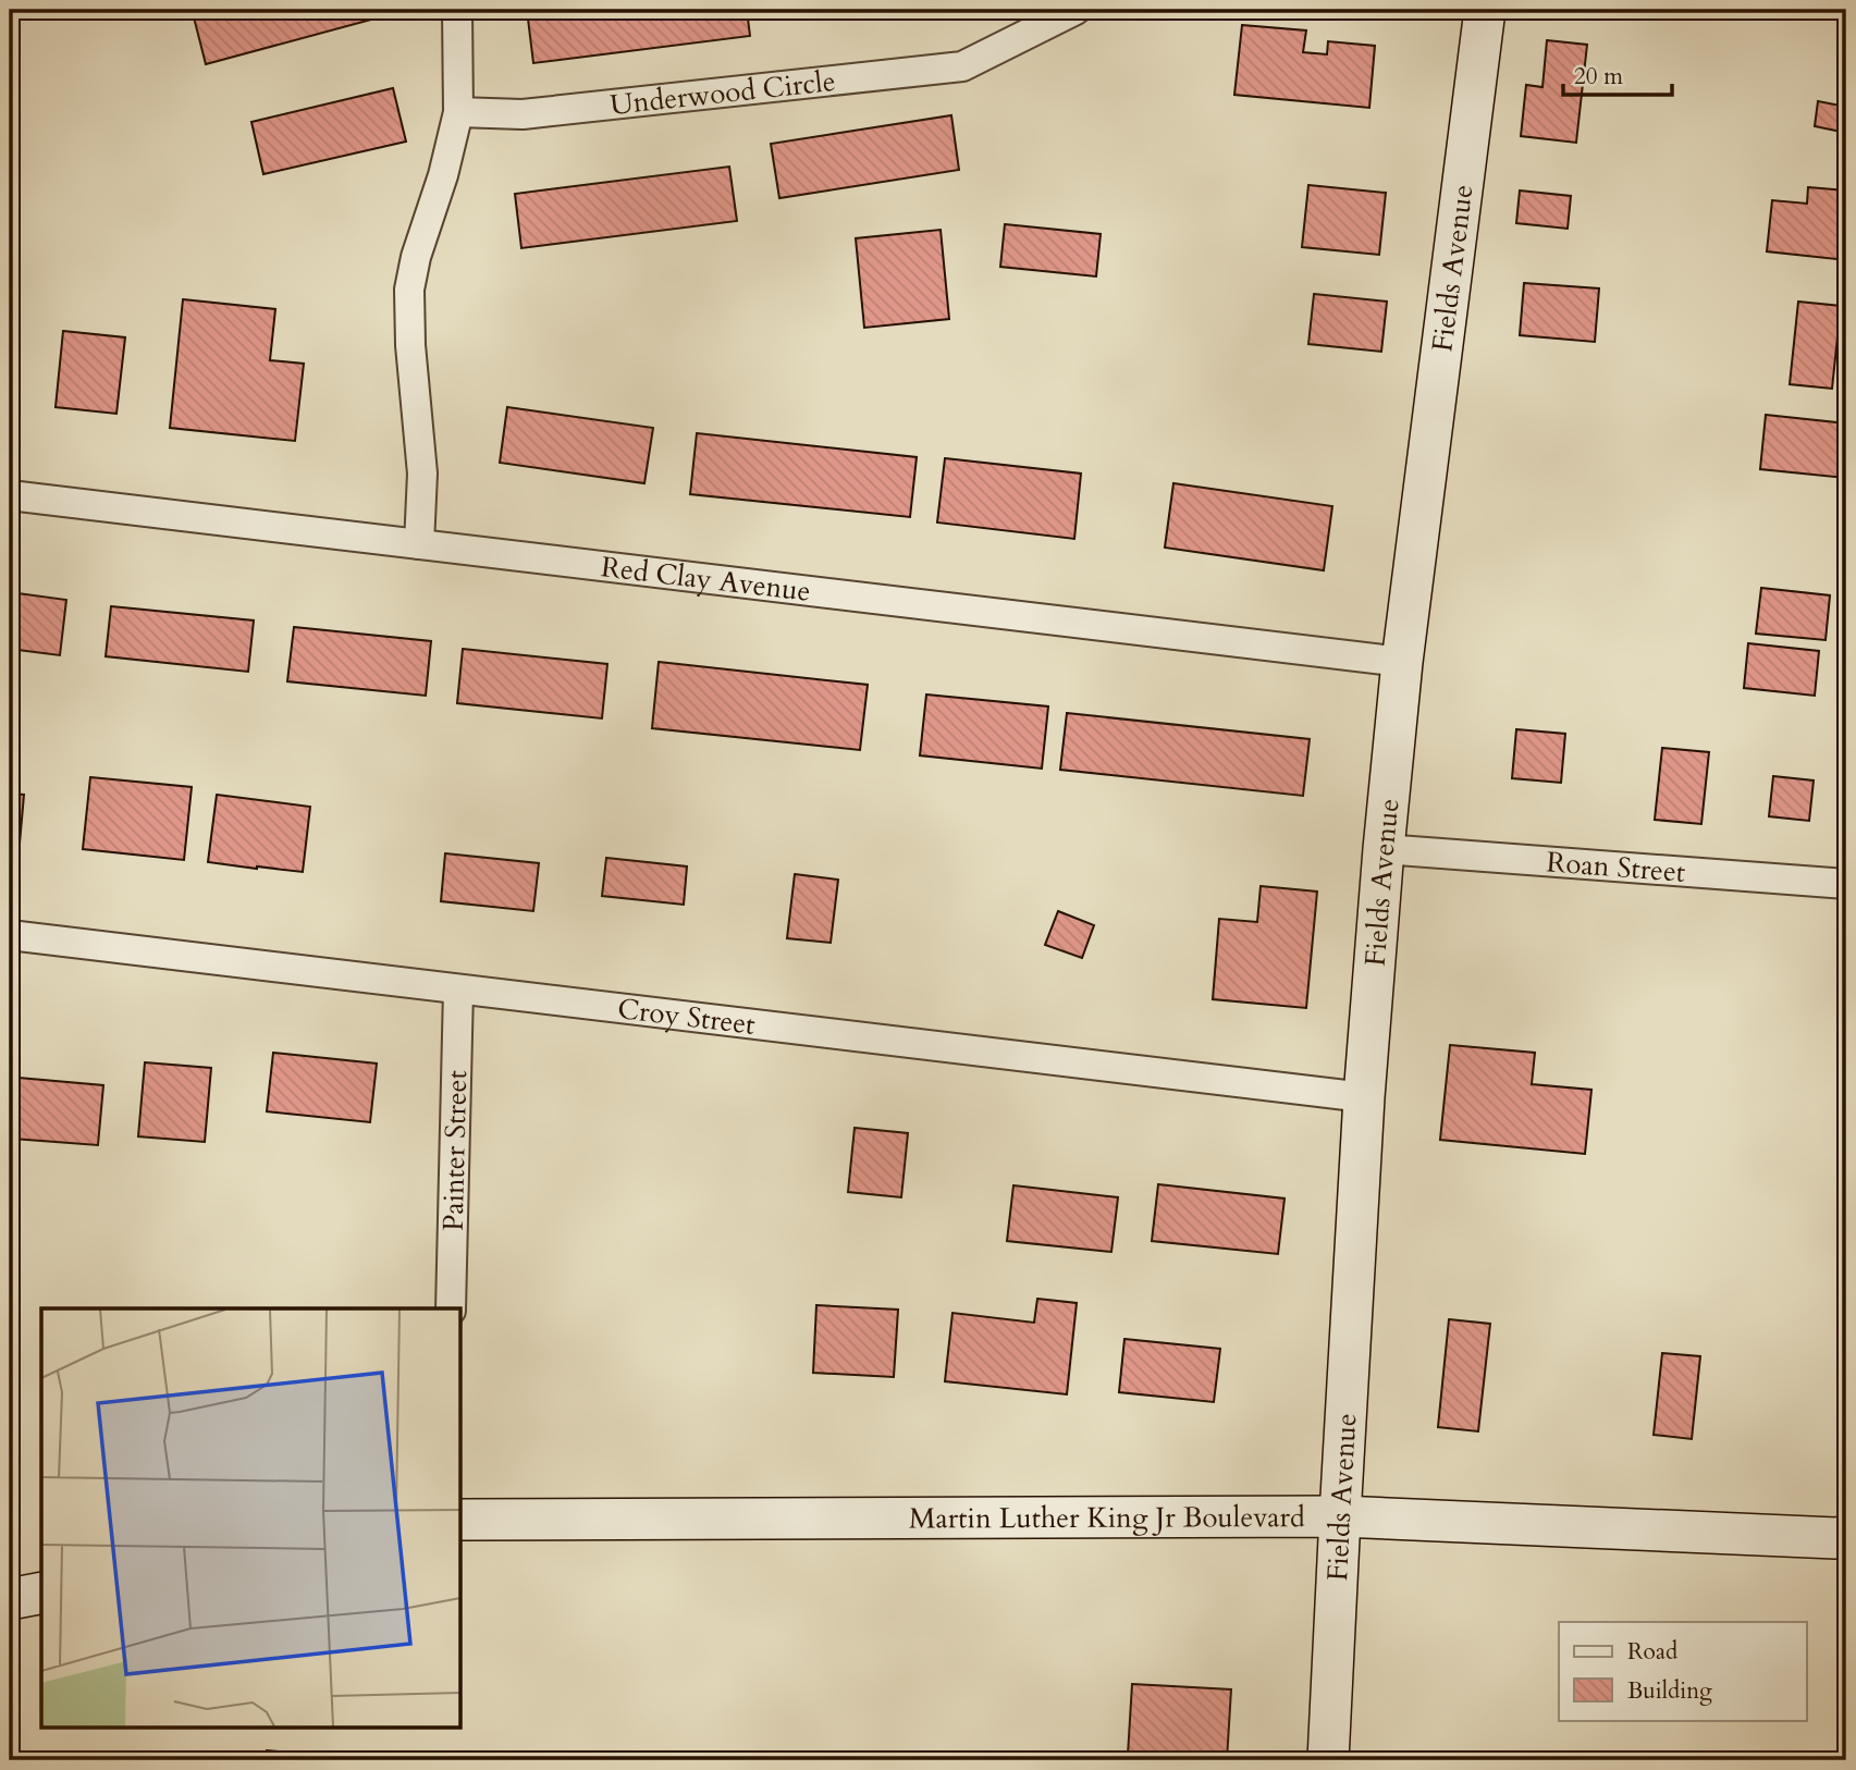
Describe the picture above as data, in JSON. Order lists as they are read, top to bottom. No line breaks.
{"streets":{"street":["Underwood Circle","Fields Avenue","Red Clay Avenue","Roan Street","Croy Street","Painter Street","Martin Luther King Jr Boulevard"]},"crossings":[["Fields Avenue","Red Clay Avenue"],["Fields Avenue","Roan Street"],["Fields Avenue","Croy Street"],["Fields Avenue","Martin Luther King Jr Boulevard"],["Croy Street","Painter Street"]],"legend":["Road","Building"],"scale_bar":"20 m"}
